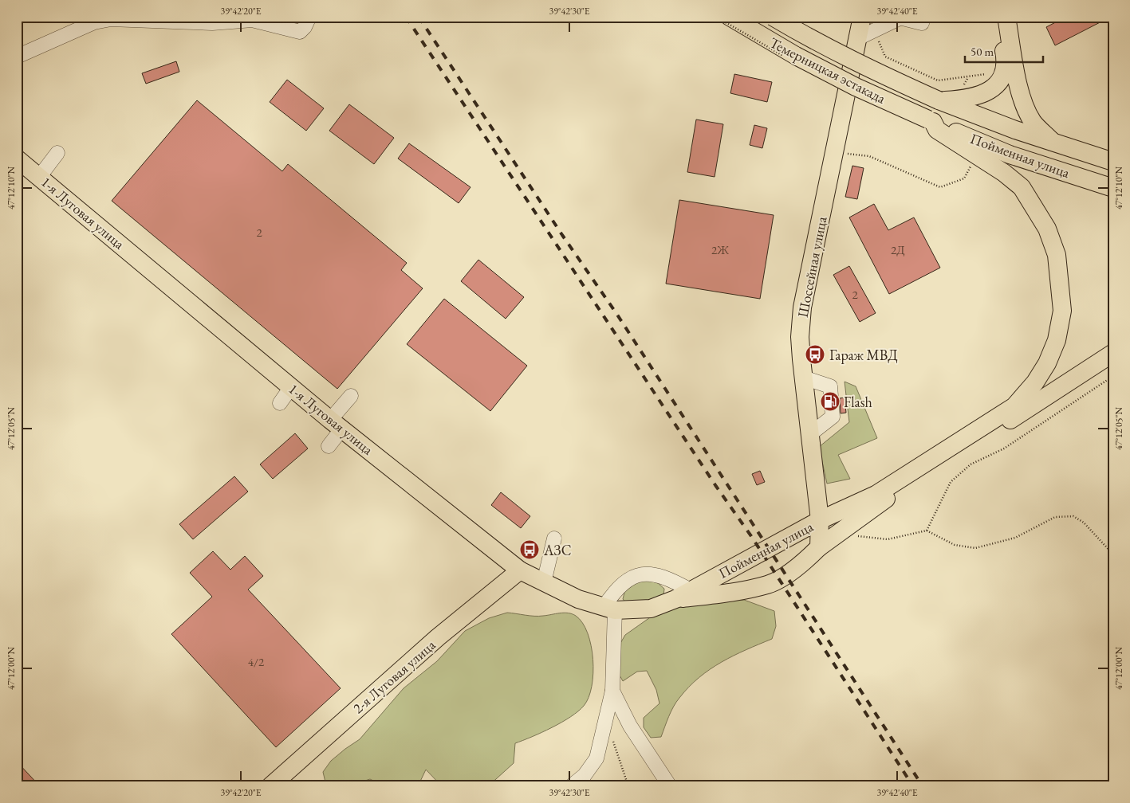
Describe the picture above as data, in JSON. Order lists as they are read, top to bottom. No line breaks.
{"streets":{"main road":["Темерницкая эстакада","Пойменная улица","1-я Луговая улица","Шоссейная улица","2-я Луговая улица"]},"crossings":[["Темерницкая эстакада","Пойменная улица"],["Пойменная улица","1-я Луговая улица"],["Пойменная улица","Шоссейная улица"],["1-я Луговая улица","2-я Луговая улица"]],"places":{"bus stop":["Гараж МВД","АЗС"],"fuel station":["Flash"]},"house_numbers":["2","2Ж","2Д","2","4/2"],"scale_bar":"50 m","coordinates":["39°42'20\"E","39°42'30\"E","39°42'40\"E","47°12'10\"N","47°12'05\"N","47°12'00\"N"]}
